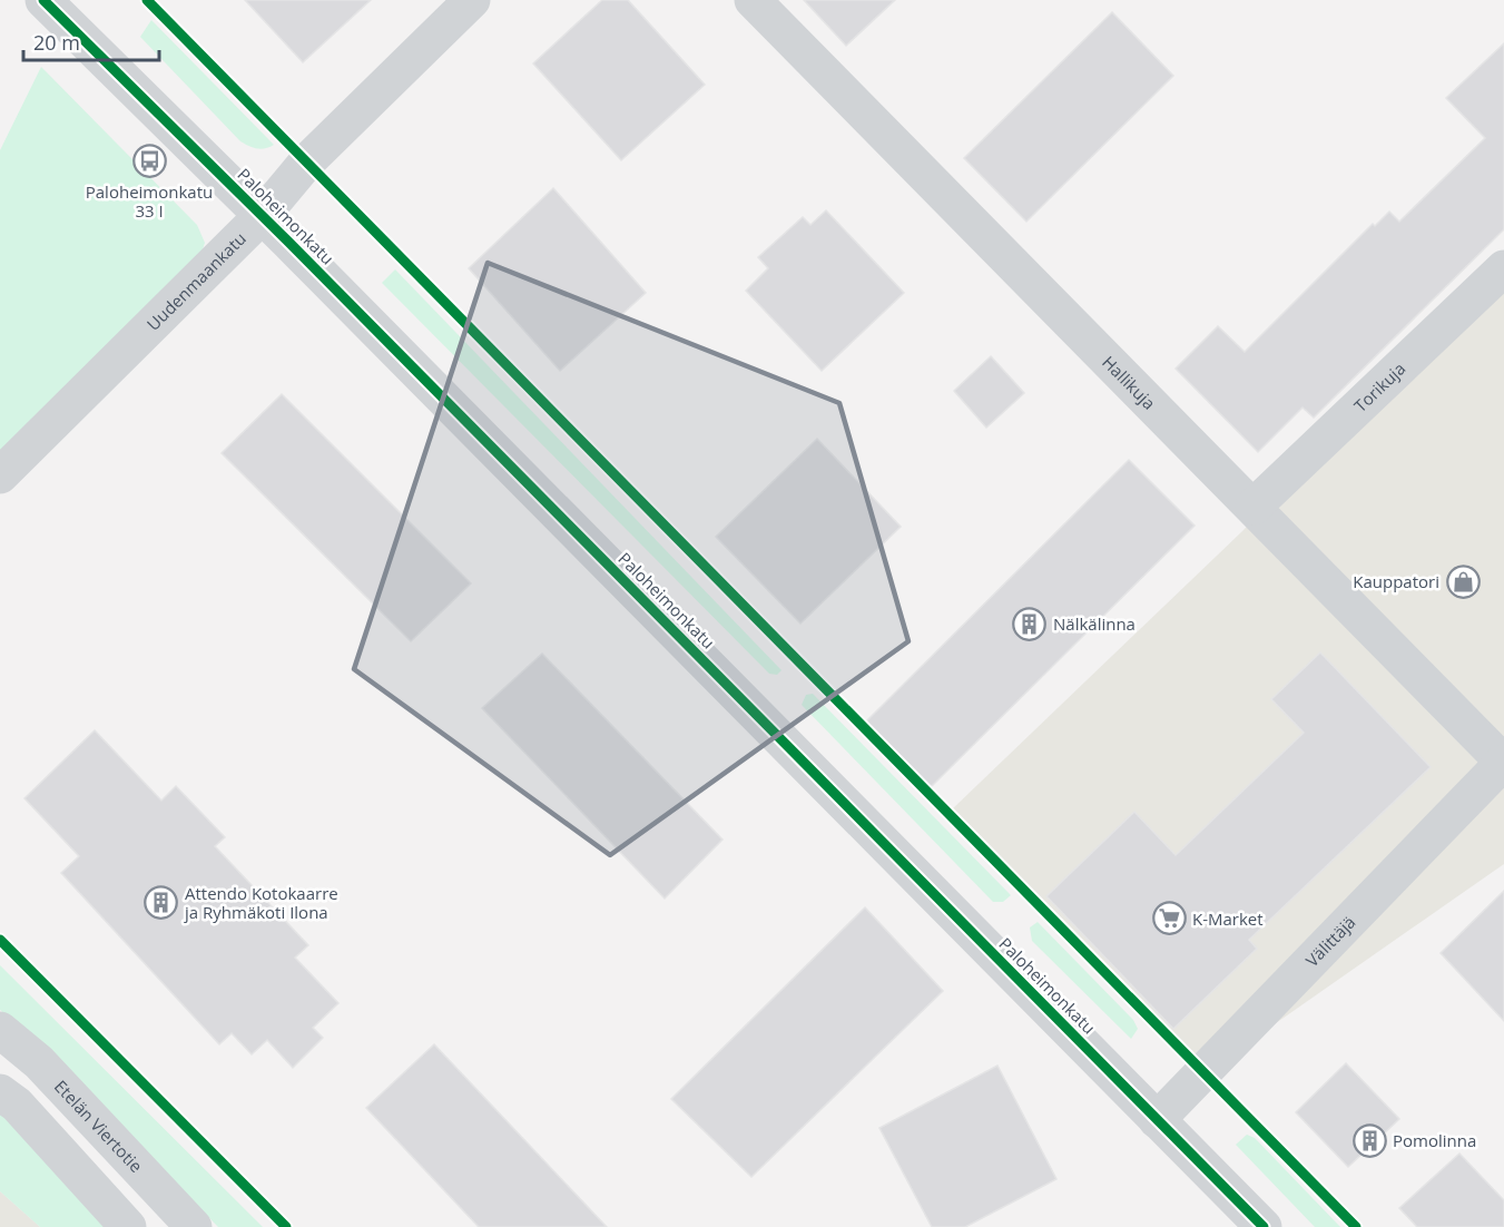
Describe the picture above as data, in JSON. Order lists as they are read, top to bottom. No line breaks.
{"streets":{"street":["Paloheimonkatu","Uudenmaankatu","Hallikuja","Torikuja","Välittäjä","Etelän Viertotie"]},"crossings":[["Paloheimonkatu","Uudenmaankatu"],["Paloheimonkatu","Välittäjä"],["Hallikuja","Torikuja"],["Hallikuja","Välittäjä"]],"places":{"bus stop":["Paloheimonkatu 33 I"],"shop":["Kauppatori"],"building":["Nälkälinna","Attendo Kotokaarre ja Ryhmäkoti Ilona","Pomolinna"],"supermarket":["K-Market"]},"scale_bar":"20 m"}
